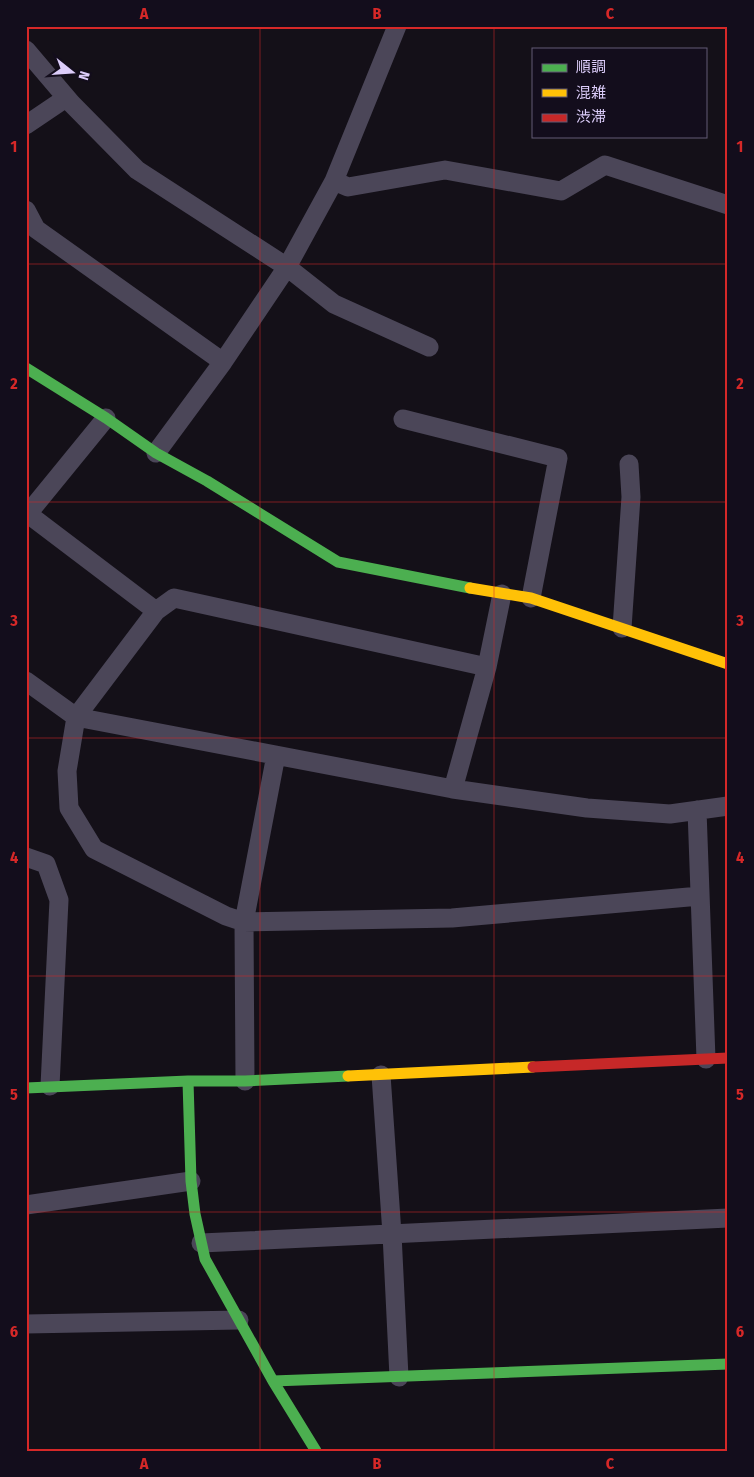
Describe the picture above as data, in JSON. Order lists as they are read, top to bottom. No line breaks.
{"legend":["順調","混雑","渋滞"],"north":"right","grid":{"columns":["A","B","C"],"rows":["1","2","3","4","5","6"]}}
